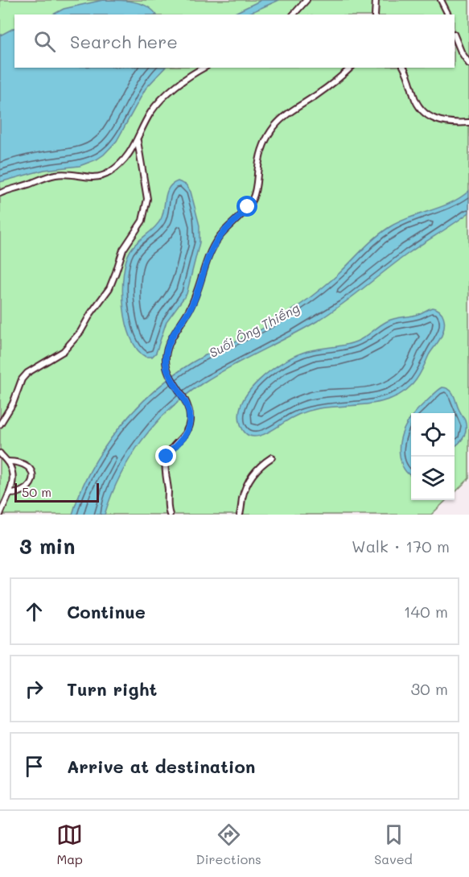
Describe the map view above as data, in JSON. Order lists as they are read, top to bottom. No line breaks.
{"water":["Suối Ông Thiềng"],"scale_bar":"50 m","page":{"search":"Search here","scale":"50 m","heading":["3 min","Walk · 170 m"],"list":[["Continue","140 m"],["Turn right","30 m"],"Arrive at destination"],"nav":["Map","Directions","Saved"]}}
